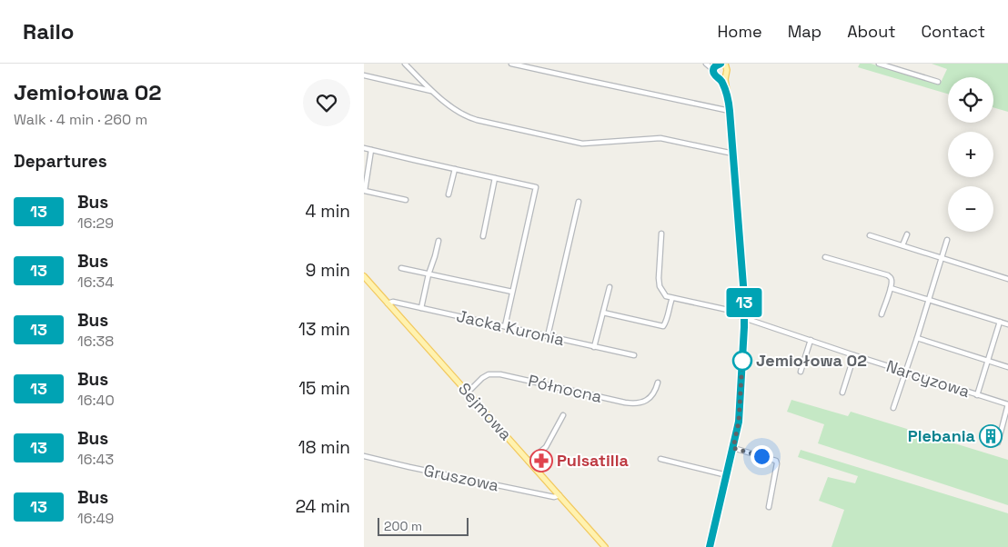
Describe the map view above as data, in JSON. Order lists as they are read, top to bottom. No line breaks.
{"streets":{"main road":["Sejmowa"],"street":["Jacka Kuronia","Narcyzowa","Północna","Gruszowa"]},"crossings":[["Jacka Kuronia","Sejmowa"],["Północna","Sejmowa"],["Sejmowa","Gruszowa"]],"places":{"other":["Jemiołowa 02"],"building":["Plebania"],"pharmacy":["Pulsatilla"]},"lines":["bus line 13"],"scale_bar":"200 m","page":{"header":"Railo","nav":["Home","Map","About","Contact"],"heading":[["Jemiołowa 02","Walk · 4 min · 260 m"],"Departures"],"on_map":"13","map_buttons":["+","−"],"list":[{"mark":"13","name":"Bus","note":"16:29","value":"4 min"},{"mark":"13","name":"Bus","note":"16:34","value":"9 min"},{"mark":"13","name":"Bus","note":"16:38","value":"13 min"},{"mark":"13","name":"Bus","note":"16:40","value":"15 min"},{"mark":"13","name":"Bus","note":"16:43","value":"18 min"},{"mark":"13","name":"Bus","note":"16:49","value":"24 min"}],"scale":"200 m"}}
